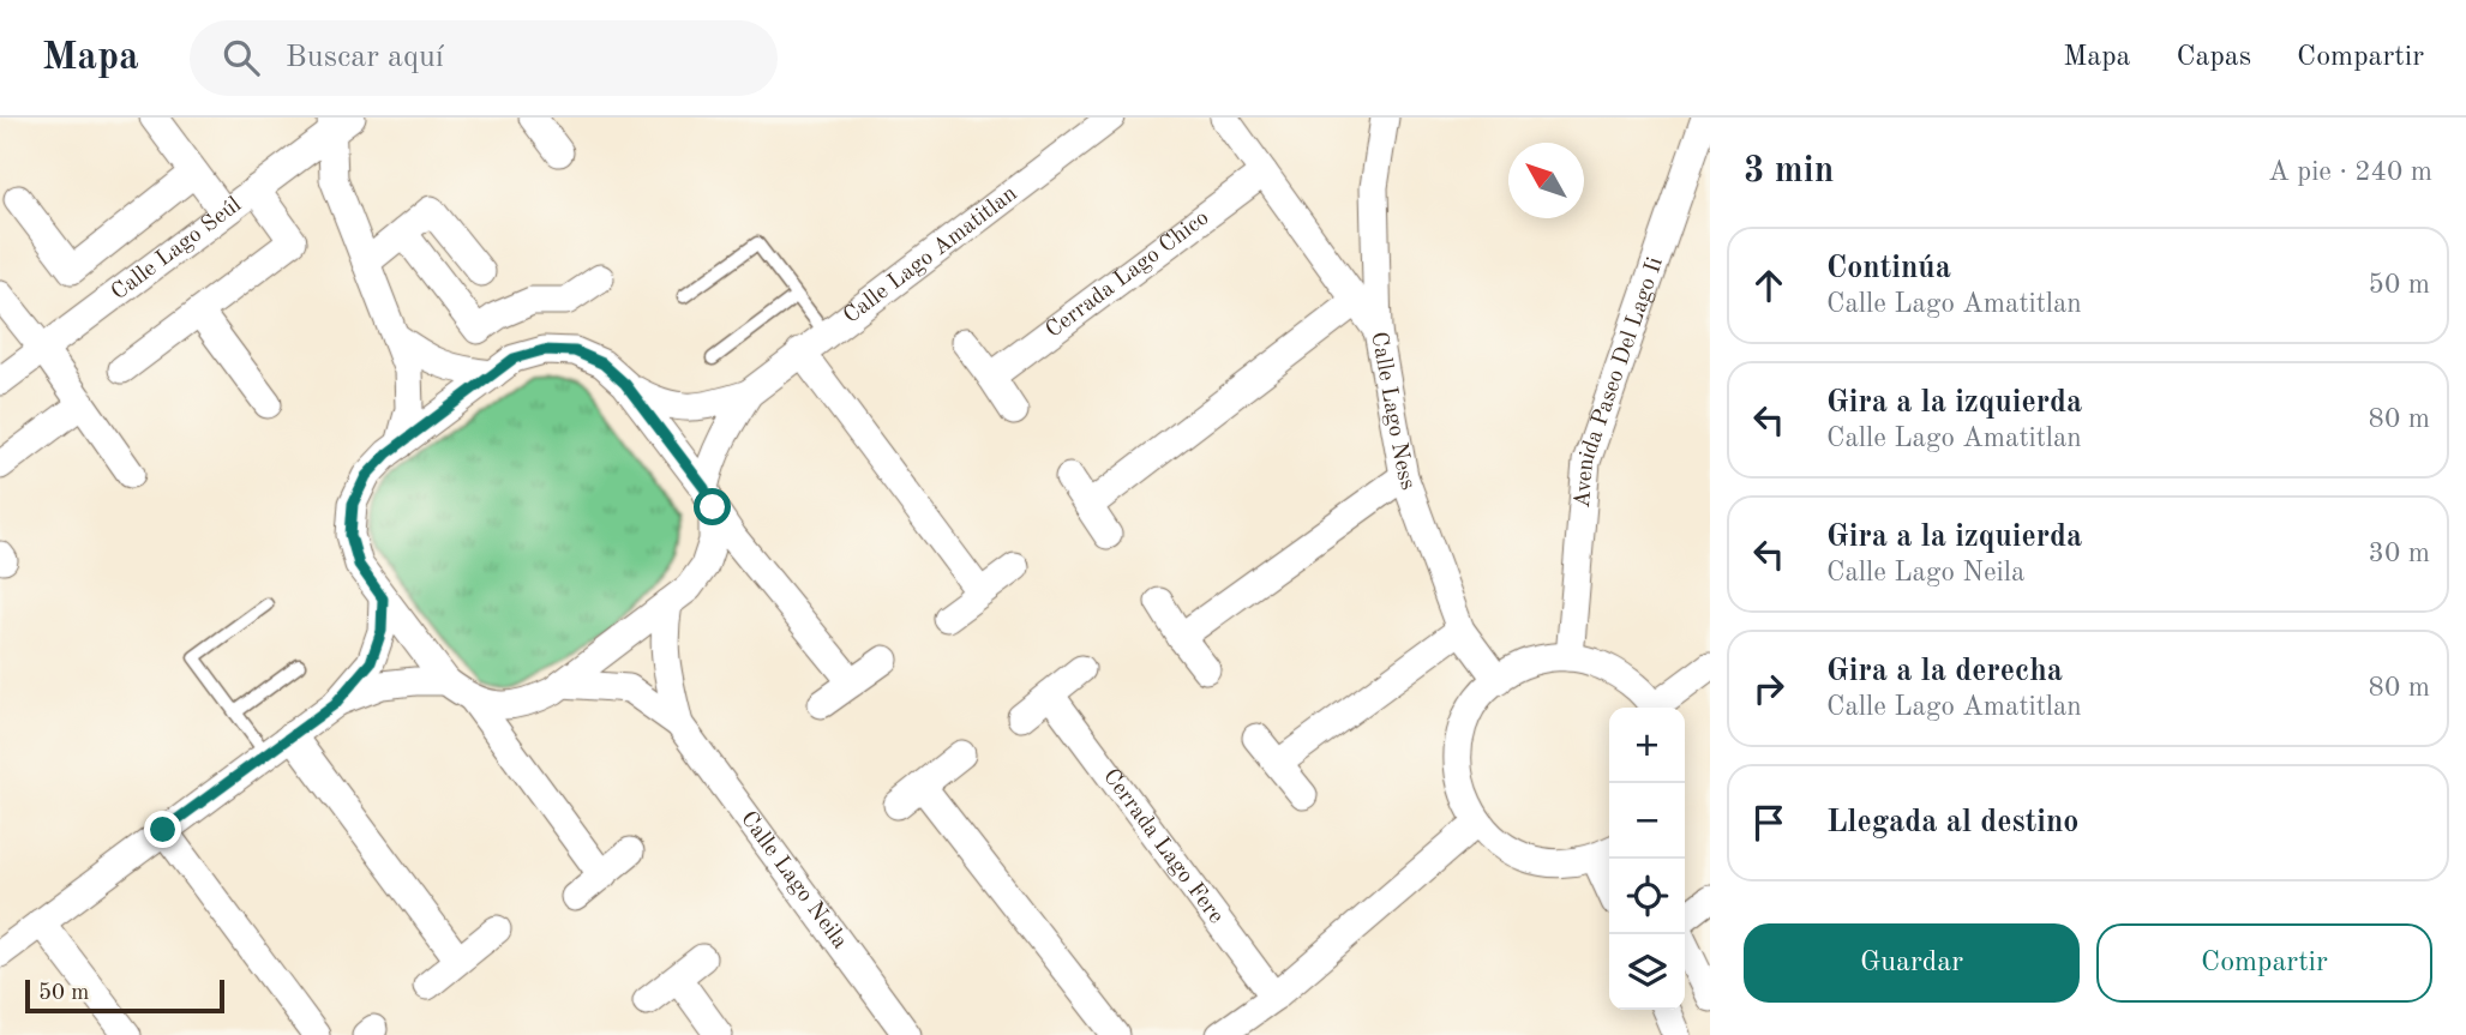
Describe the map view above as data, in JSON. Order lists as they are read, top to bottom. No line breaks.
{"streets":{"street":["Calle Lago Seúl","Calle Lago Amatitlan","Cerrada Lago Chico","Avenida Paseo Del Lago Ii","Calle Lago Ness","Cerrada Lago Fere","Calle Lago Neila"]},"crossings":[["Cerrada Lago Chico","Calle Lago Ness"]],"scale_bar":"50 m","north":"top left","page":{"header":"Mapa","search":"Buscar aquí","nav":["Mapa","Capas","Compartir"],"heading":["3 min","A pie · 240 m"],"list":[["Continúa","Calle Lago Amatitlan","50 m"],["Gira a la izquierda","Calle Lago Amatitlan","80 m"],["Gira a la izquierda","Calle Lago Neila","30 m"],["Gira a la derecha","Calle Lago Amatitlan","80 m"],"Llegada al destino"],"map_buttons":["+","−"],"buttons":["Guardar","Compartir"],"scale":"50 m"}}
